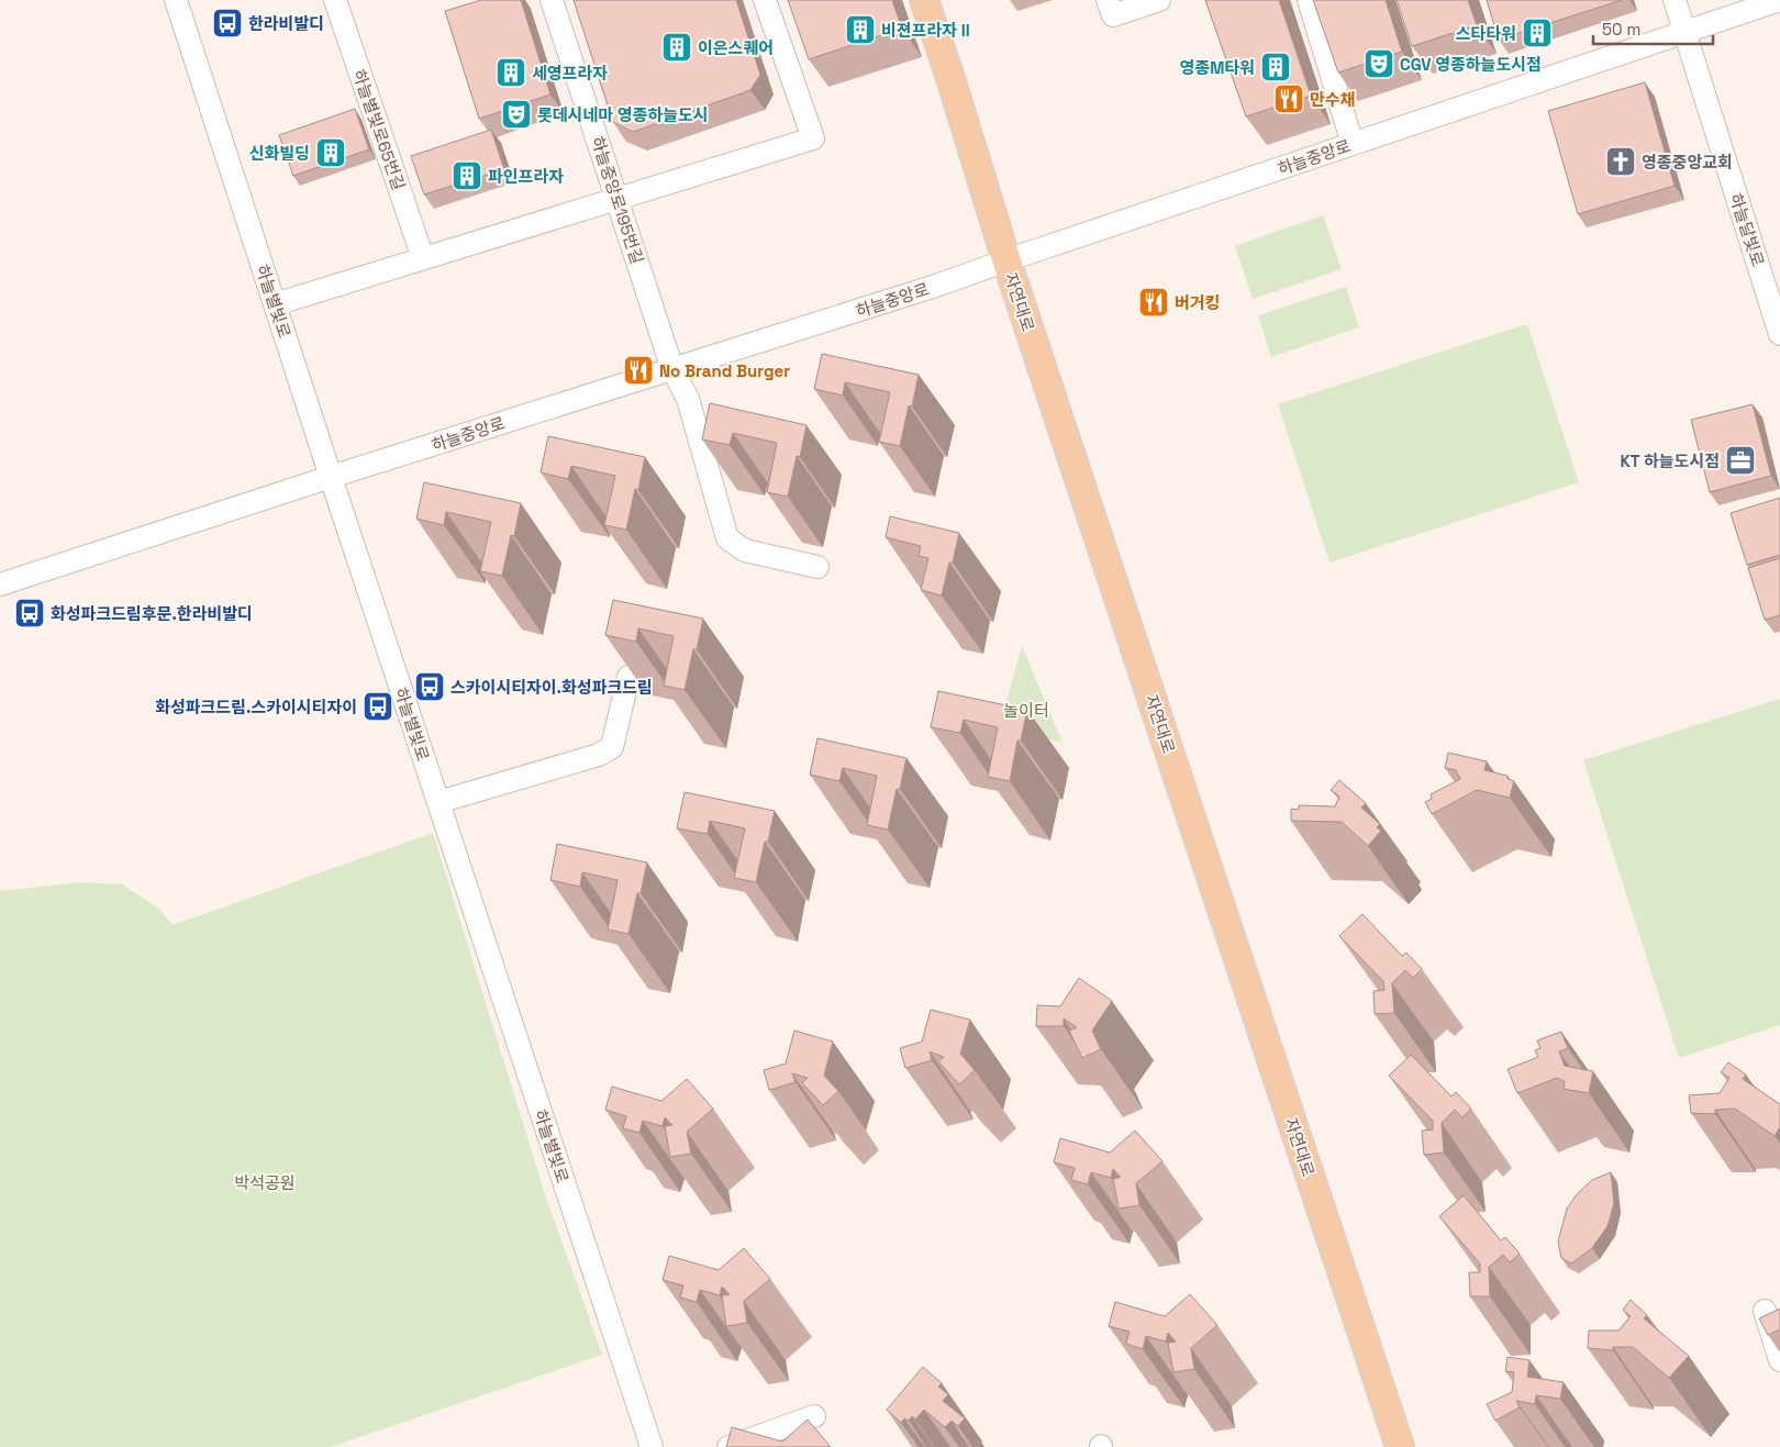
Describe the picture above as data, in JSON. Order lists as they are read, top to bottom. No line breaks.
{"streets":{"main road":["자연대로"],"street":["하늘별빛로65번길","하늘중앙로","하늘중앙로195번길","하늘달빛로","하늘별빛로"]},"crossings":[["하늘중앙로","하늘중앙로195번길"],["하늘중앙로","하늘달빛로"],["하늘중앙로","하늘별빛로"],["하늘중앙로","자연대로"]],"parks":["놀이터","박석공원"],"places":{"bus stop":["한라비발디","화성파크드림후문.한라비발디","스카이시티자이.화성파크드림","화성파크드림.스카이시티자이"],"building":["비젼프라자 II","스타타워","이은스퀘어","영종M타워","세영프라자","신화빌딩","파인프라자"],"theatre":["CGV 영종하늘도시점","롯데시네마 영종하늘도시"],"restaurant":["만수채","버거킹","No Brand Burger"],"church":["영종중앙교회"],"office":["KT 하늘도시점"]},"scale_bar":"50 m"}
